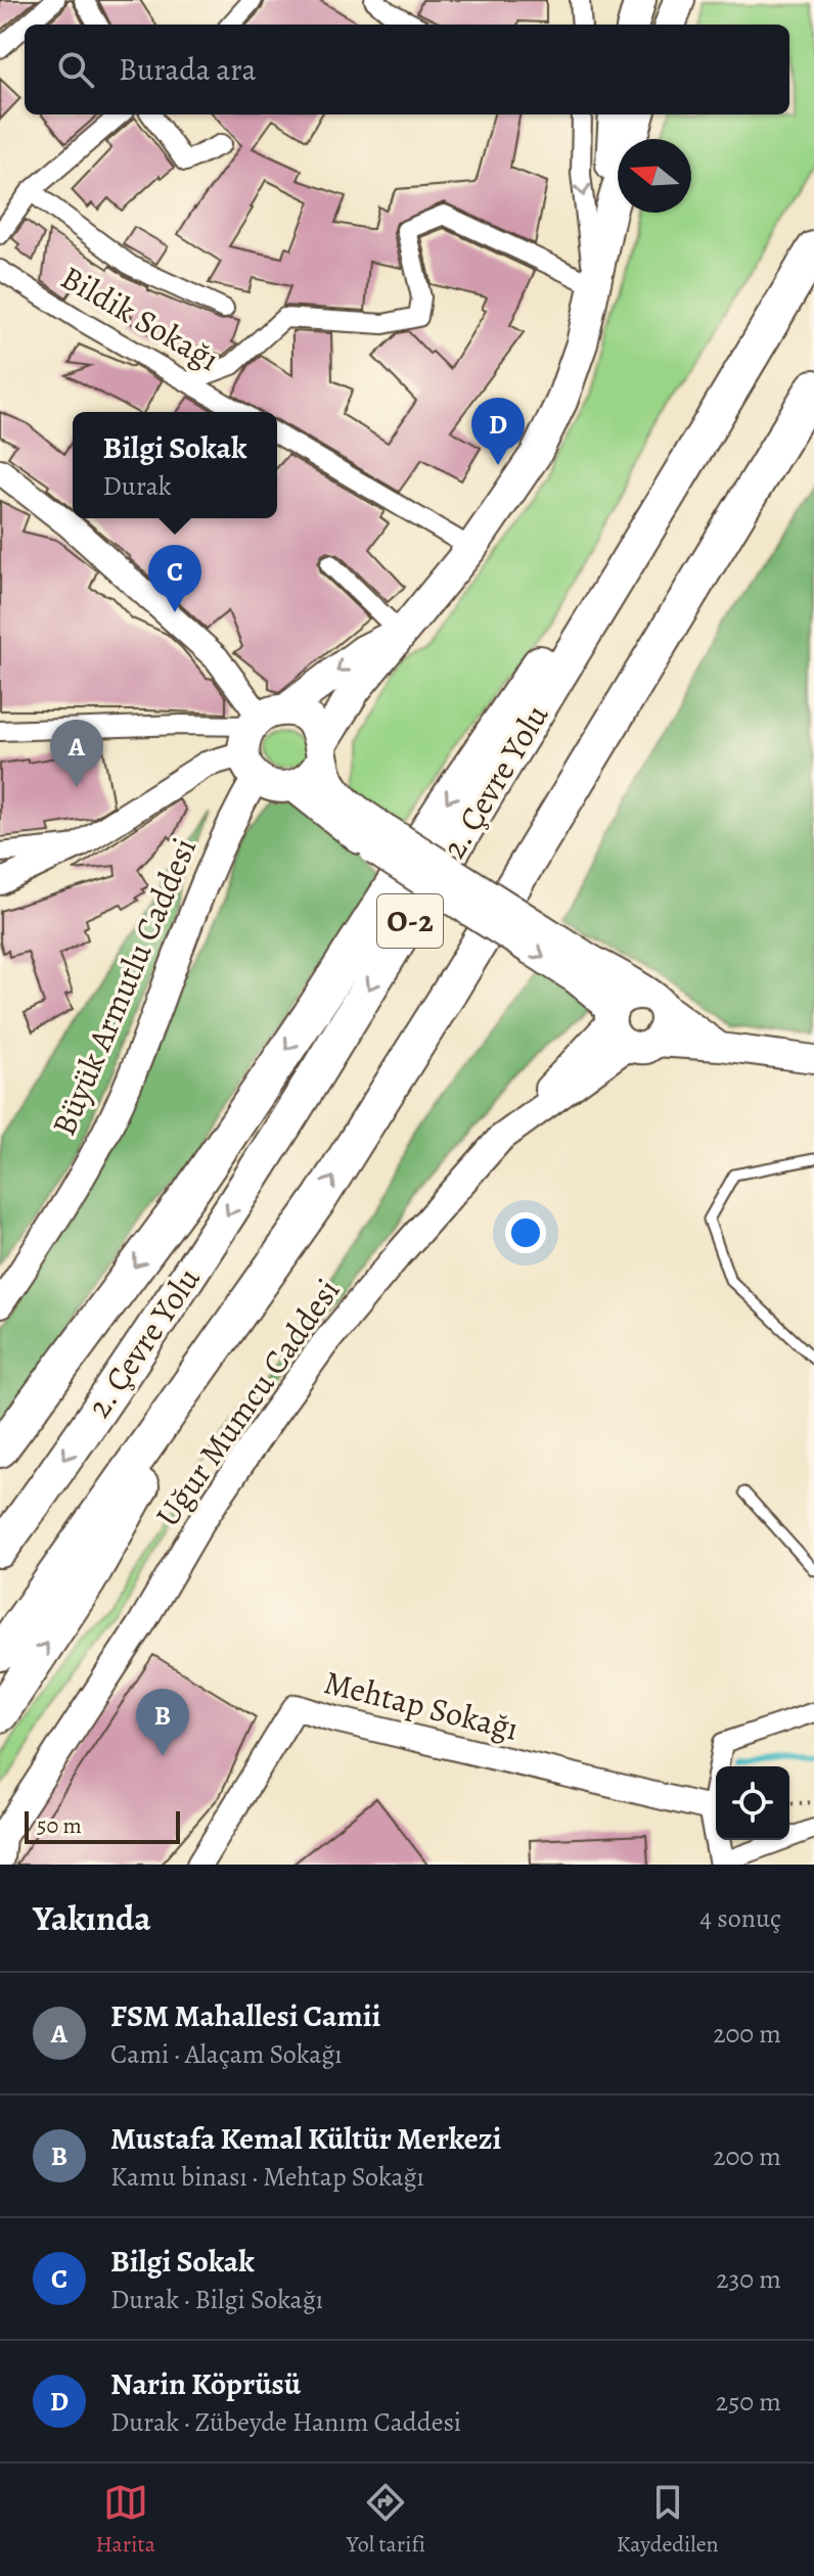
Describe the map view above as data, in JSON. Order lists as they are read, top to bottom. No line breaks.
{"streets":{"highway":["2. Çevre Yolu","O-2"],"main road":["Büyük Armutlu Caddesi","Uğur Mumcu Caddesi"],"street":["Bildik Sokağı","Mehtap Sokağı"]},"scale_bar":"50 m","north":"left","page":{"search":"Burada ara","pins":["D","C","A","B"],"popup":["Bilgi Sokak","Durak"],"scale":"50 m","heading":["Yakında","4 sonuç"],"list":[{"mark":"A","name":"FSM Mahallesi Camii","note":"Cami · Alaçam Sokağı","value":"200 m"},{"mark":"B","name":"Mustafa Kemal Kültür Merkezi","note":"Kamu binası · Mehtap Sokağı","value":"200 m"},{"mark":"C","name":"Bilgi Sokak","note":"Durak · Bilgi Sokağı","value":"230 m"},{"mark":"D","name":"Narin Köprüsü","note":"Durak · Zübeyde Hanım Caddesi","value":"250 m"}],"nav":["Harita","Yol tarifi","Kaydedilen"]}}
